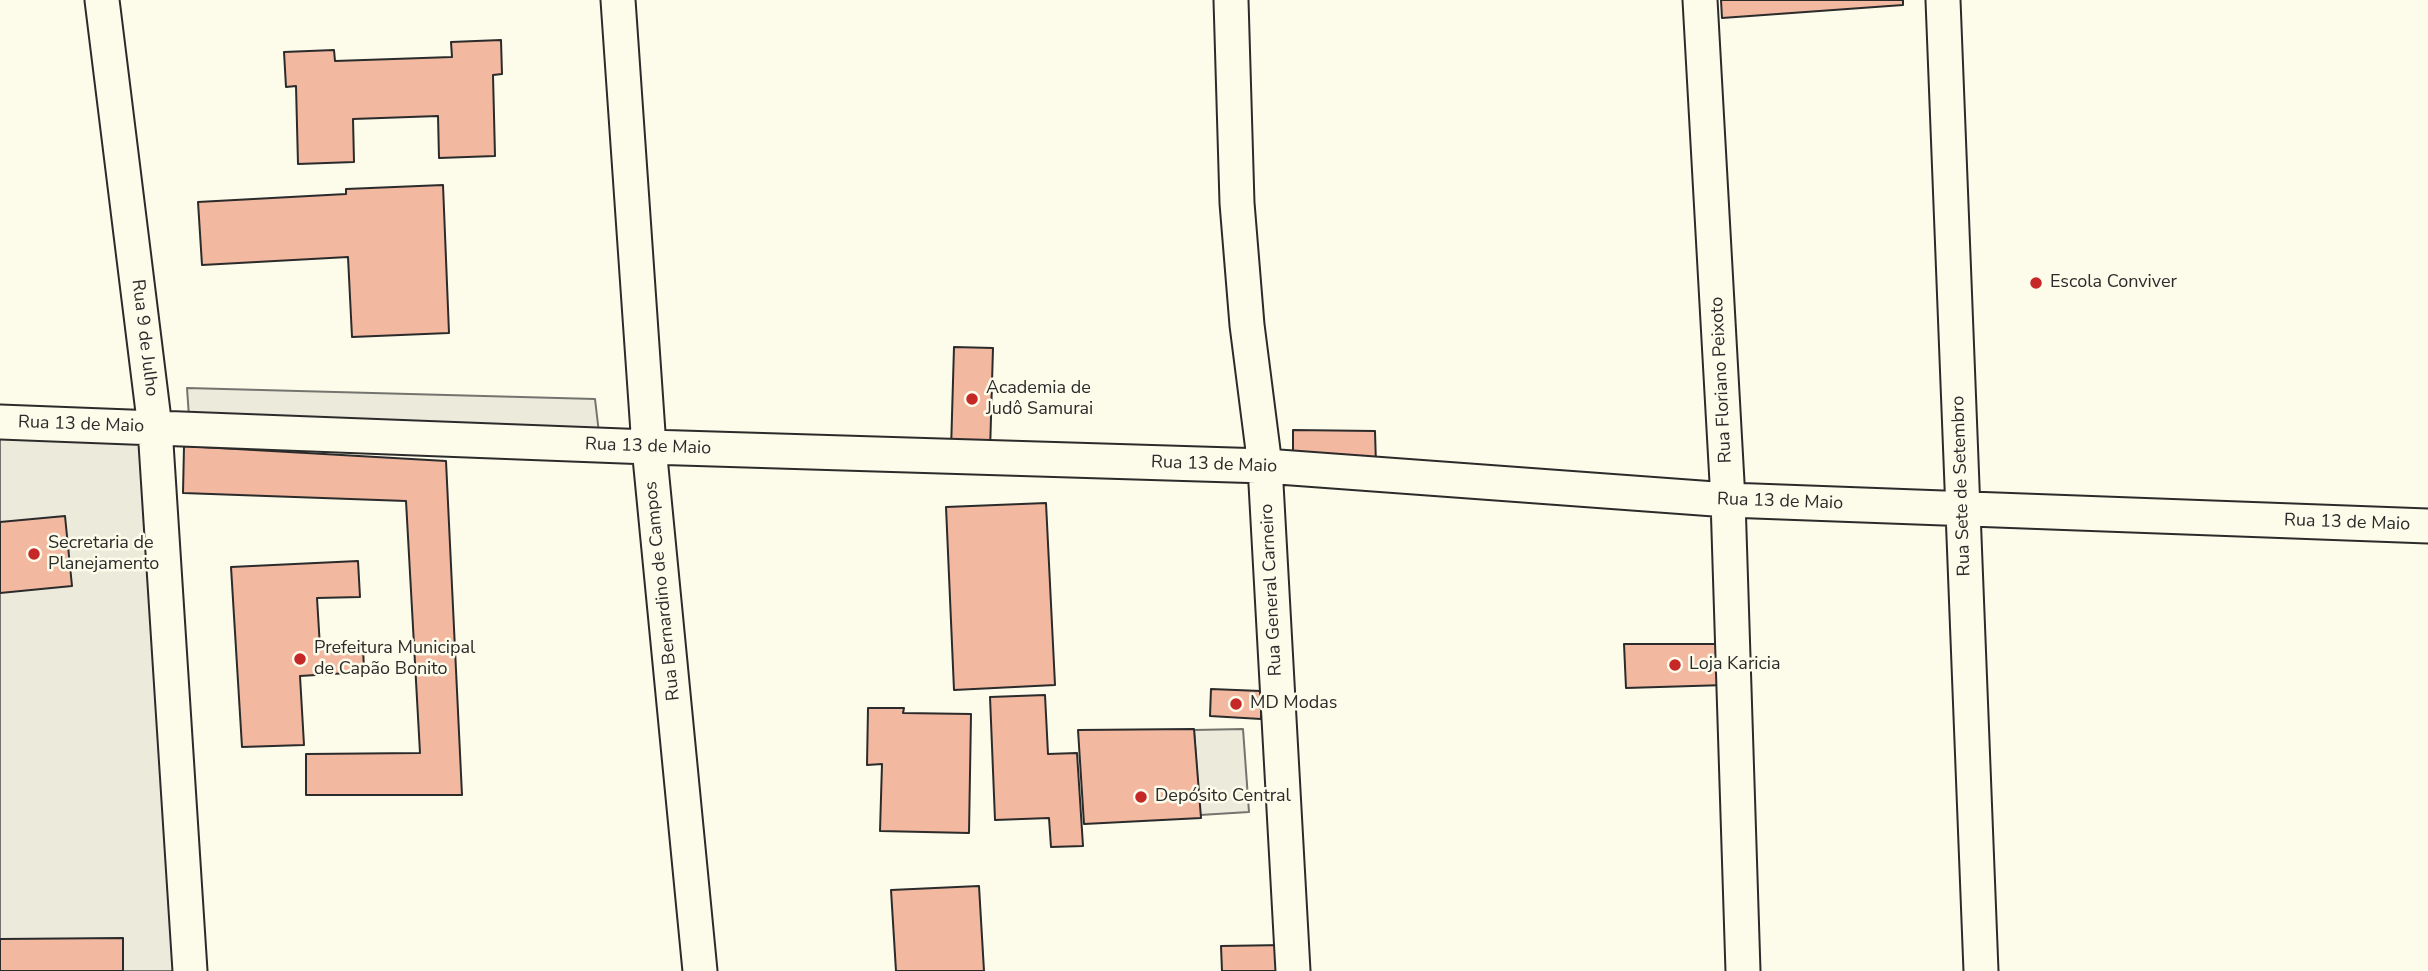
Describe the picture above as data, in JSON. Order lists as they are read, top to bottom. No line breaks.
{"streets":{"street":["Rua 9 de Julho","Rua Floriano Peixoto","Rua 13 de Maio","Rua Sete de Setembro","Rua General Carneiro","Rua Bernardino de Campos"]},"crossings":[["Rua 9 de Julho","Rua 13 de Maio"],["Rua Floriano Peixoto","Rua 13 de Maio"],["Rua 13 de Maio","Rua Sete de Setembro"],["Rua 13 de Maio","Rua General Carneiro"],["Rua 13 de Maio","Rua Bernardino de Campos"]],"places":["Escola Conviver","Academia de Judô Samurai","Secretaria de Planejamento","Prefeitura Municipal de Capão Bonito","Loja Karicia","MD Modas","Depósito Central"]}
